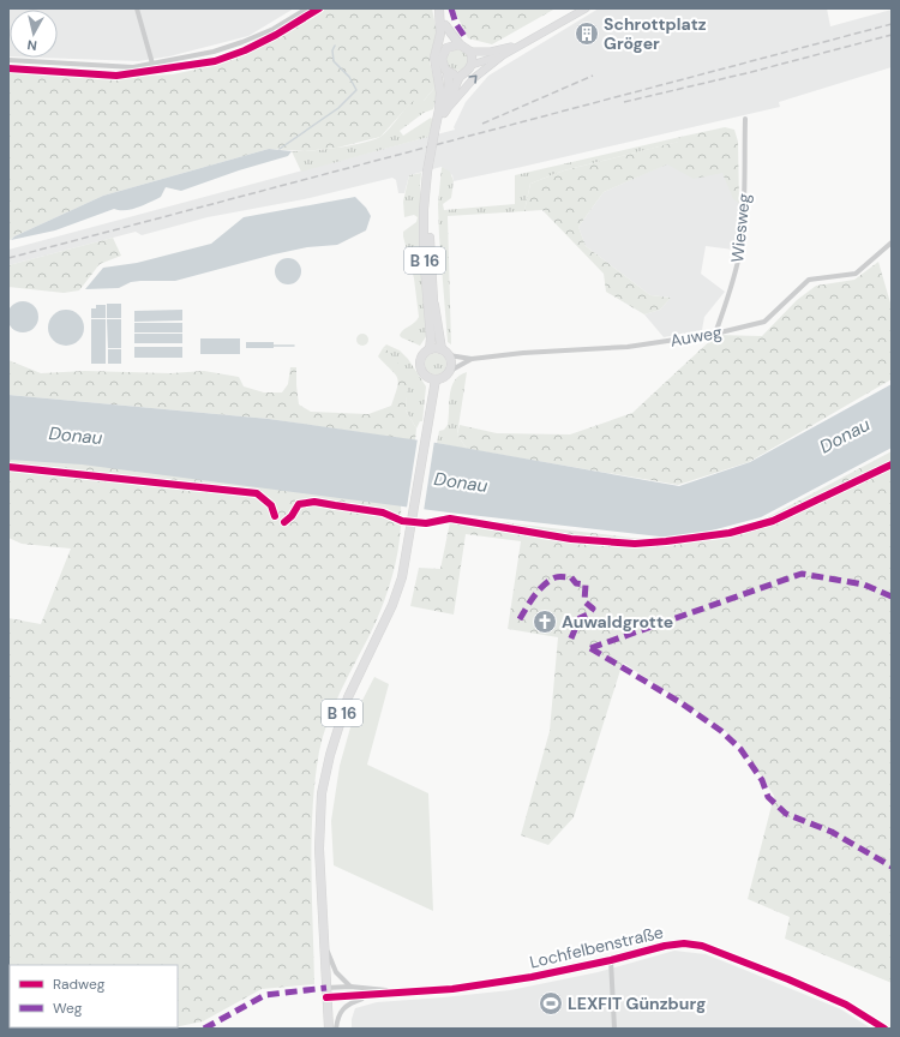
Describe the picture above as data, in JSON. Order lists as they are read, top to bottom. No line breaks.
{"streets":{"main road":["B 16"],"street":["Wiesweg","Auweg","Lochfelbenstraße"]},"crossings":[["Wiesweg","Auweg"],["B 16","Auweg"],["B 16","Lochfelbenstraße"]],"water":["Donau"],"places":{"building":["Schrottplatz Gröger"],"church":["Auwaldgrotte"],"sports":["LEXFIT Günzburg"]},"legend":["Radweg","Weg"],"north":"bottom"}
